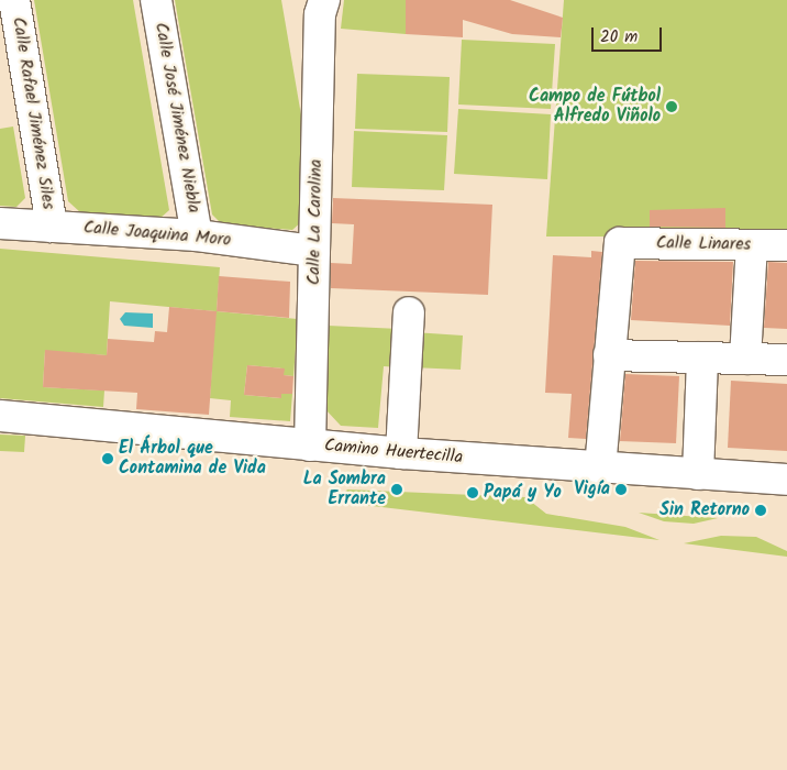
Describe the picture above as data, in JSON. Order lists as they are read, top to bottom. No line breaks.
{"streets":{"street":["Calle Rafael Jiménez Siles","Calle José Jiménez Niebla","Calle La Carolina","Calle Joaquina Moro","Calle Linares","Camino Huertecilla"]},"crossings":[["Calle Rafael Jiménez Siles","Calle Joaquina Moro"],["Calle José Jiménez Niebla","Calle Joaquina Moro"],["Calle La Carolina","Calle Joaquina Moro"],["Calle La Carolina","Camino Huertecilla"]],"places":["Campo de Fútbol Alfredo Viñolo","El Árbol que Contamina de Vida","La Sombra Errante","Vigía","Papá y Yo","Sin Retorno"],"scale_bar":"20 m"}
